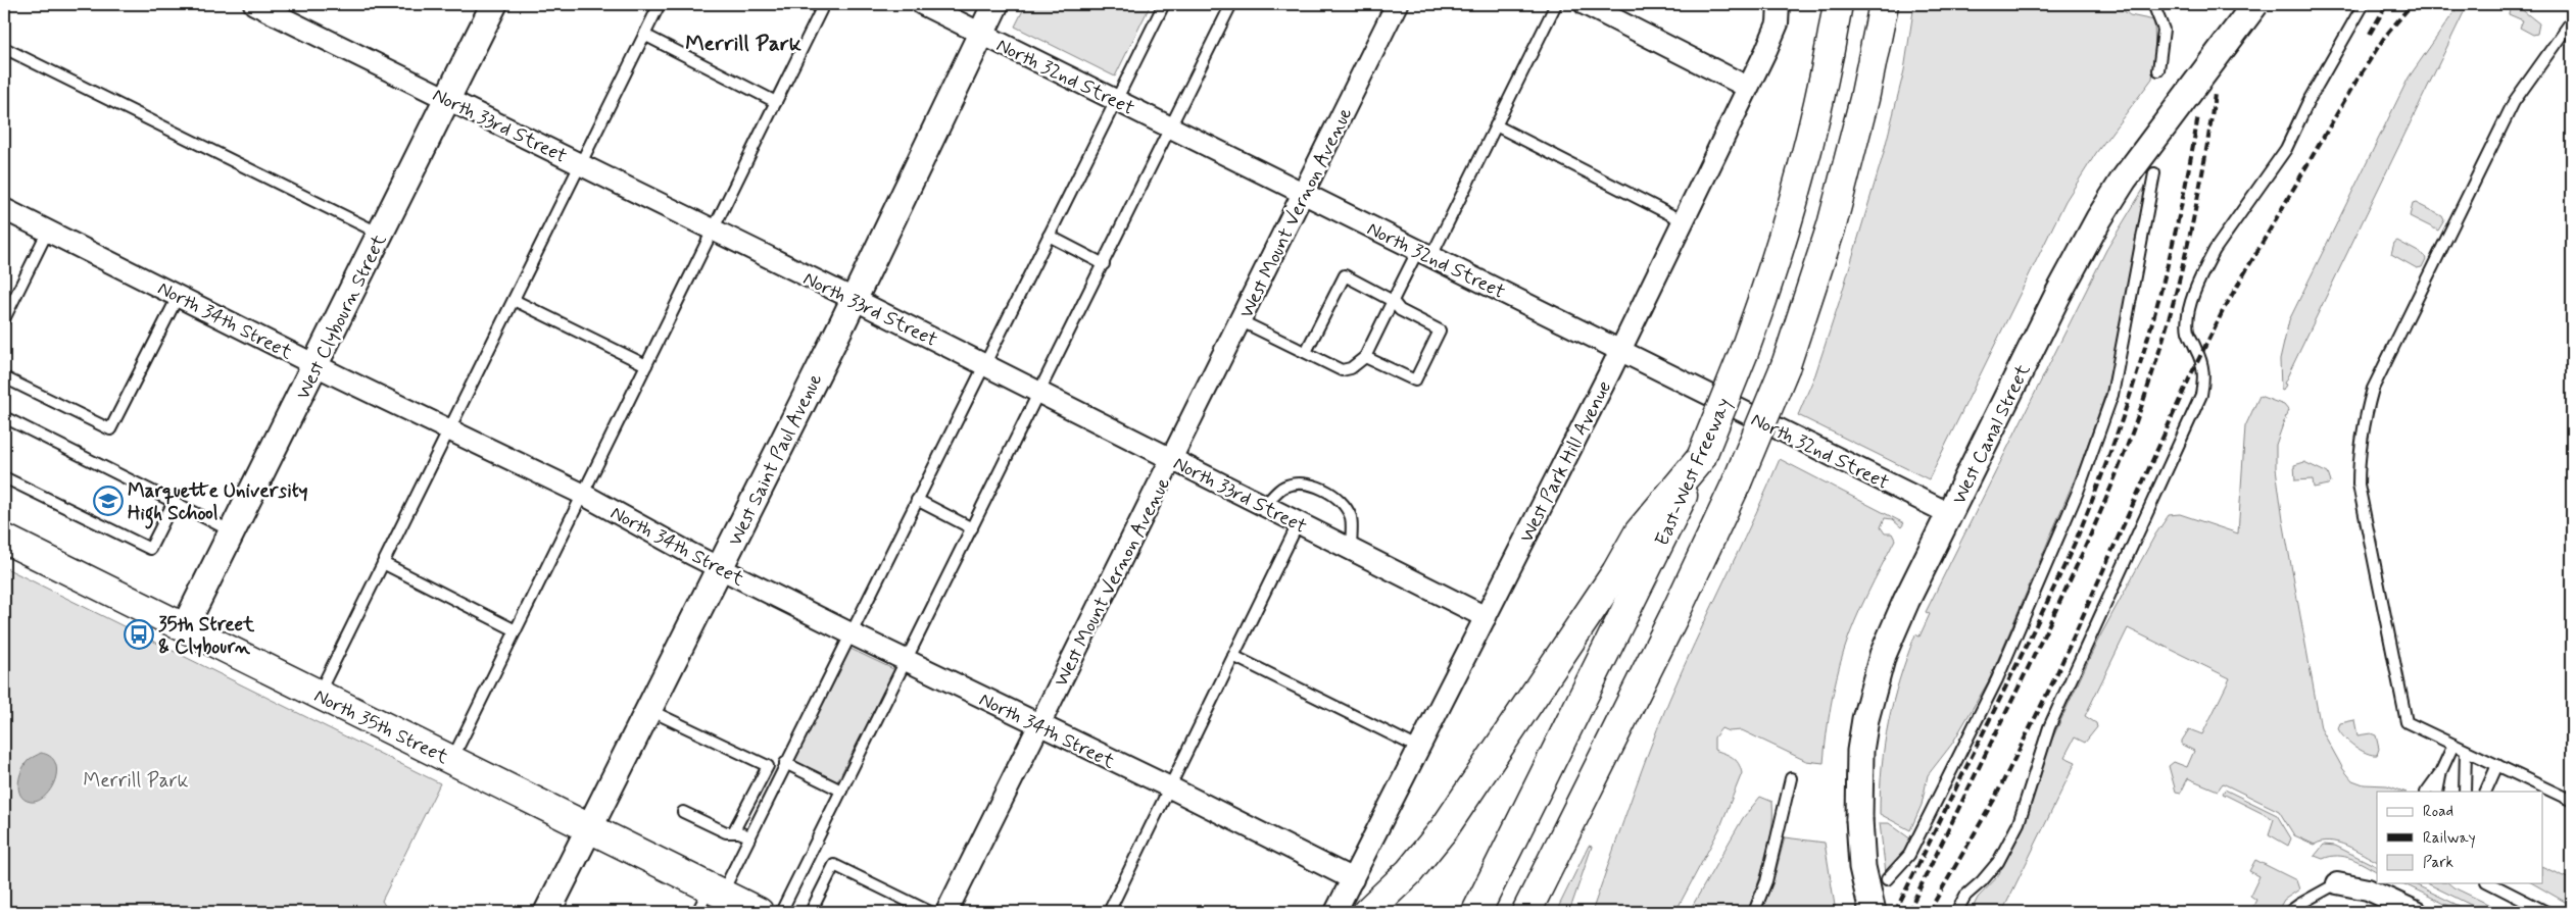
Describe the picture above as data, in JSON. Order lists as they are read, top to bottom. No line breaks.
{"streets":{"main road":["East-West Freeway","North 35th Street"],"street":["North 32nd Street","North 33rd Street","West Mount Vernon Avenue","West Clybourn Street","North 34th Street","West Canal Street","West Saint Paul Avenue","West Park Hill Avenue"]},"crossings":[["North 32nd Street","West Mount Vernon Avenue"],["North 32nd Street","West Canal Street"],["North 32nd Street","West Saint Paul Avenue"],["North 32nd Street","West Park Hill Avenue"],["North 33rd Street","West Mount Vernon Avenue"],["North 33rd Street","West Clybourn Street"],["North 33rd Street","West Saint Paul Avenue"],["North 33rd Street","West Park Hill Avenue"],["West Mount Vernon Avenue","North 34th Street"],["West Clybourn Street","North 34th Street"],["West Clybourn Street","North 35th Street"],["North 34th Street","West Saint Paul Avenue"],["North 34th Street","West Park Hill Avenue"],["West Saint Paul Avenue","North 35th Street"]],"districts":["Merrill Park"],"parks":["Merrill Park"],"places":{"school or university":["Marquette University High School"],"bus stop":["35th Street & Clybourn"]},"legend":["Road","Railway","Park"]}
